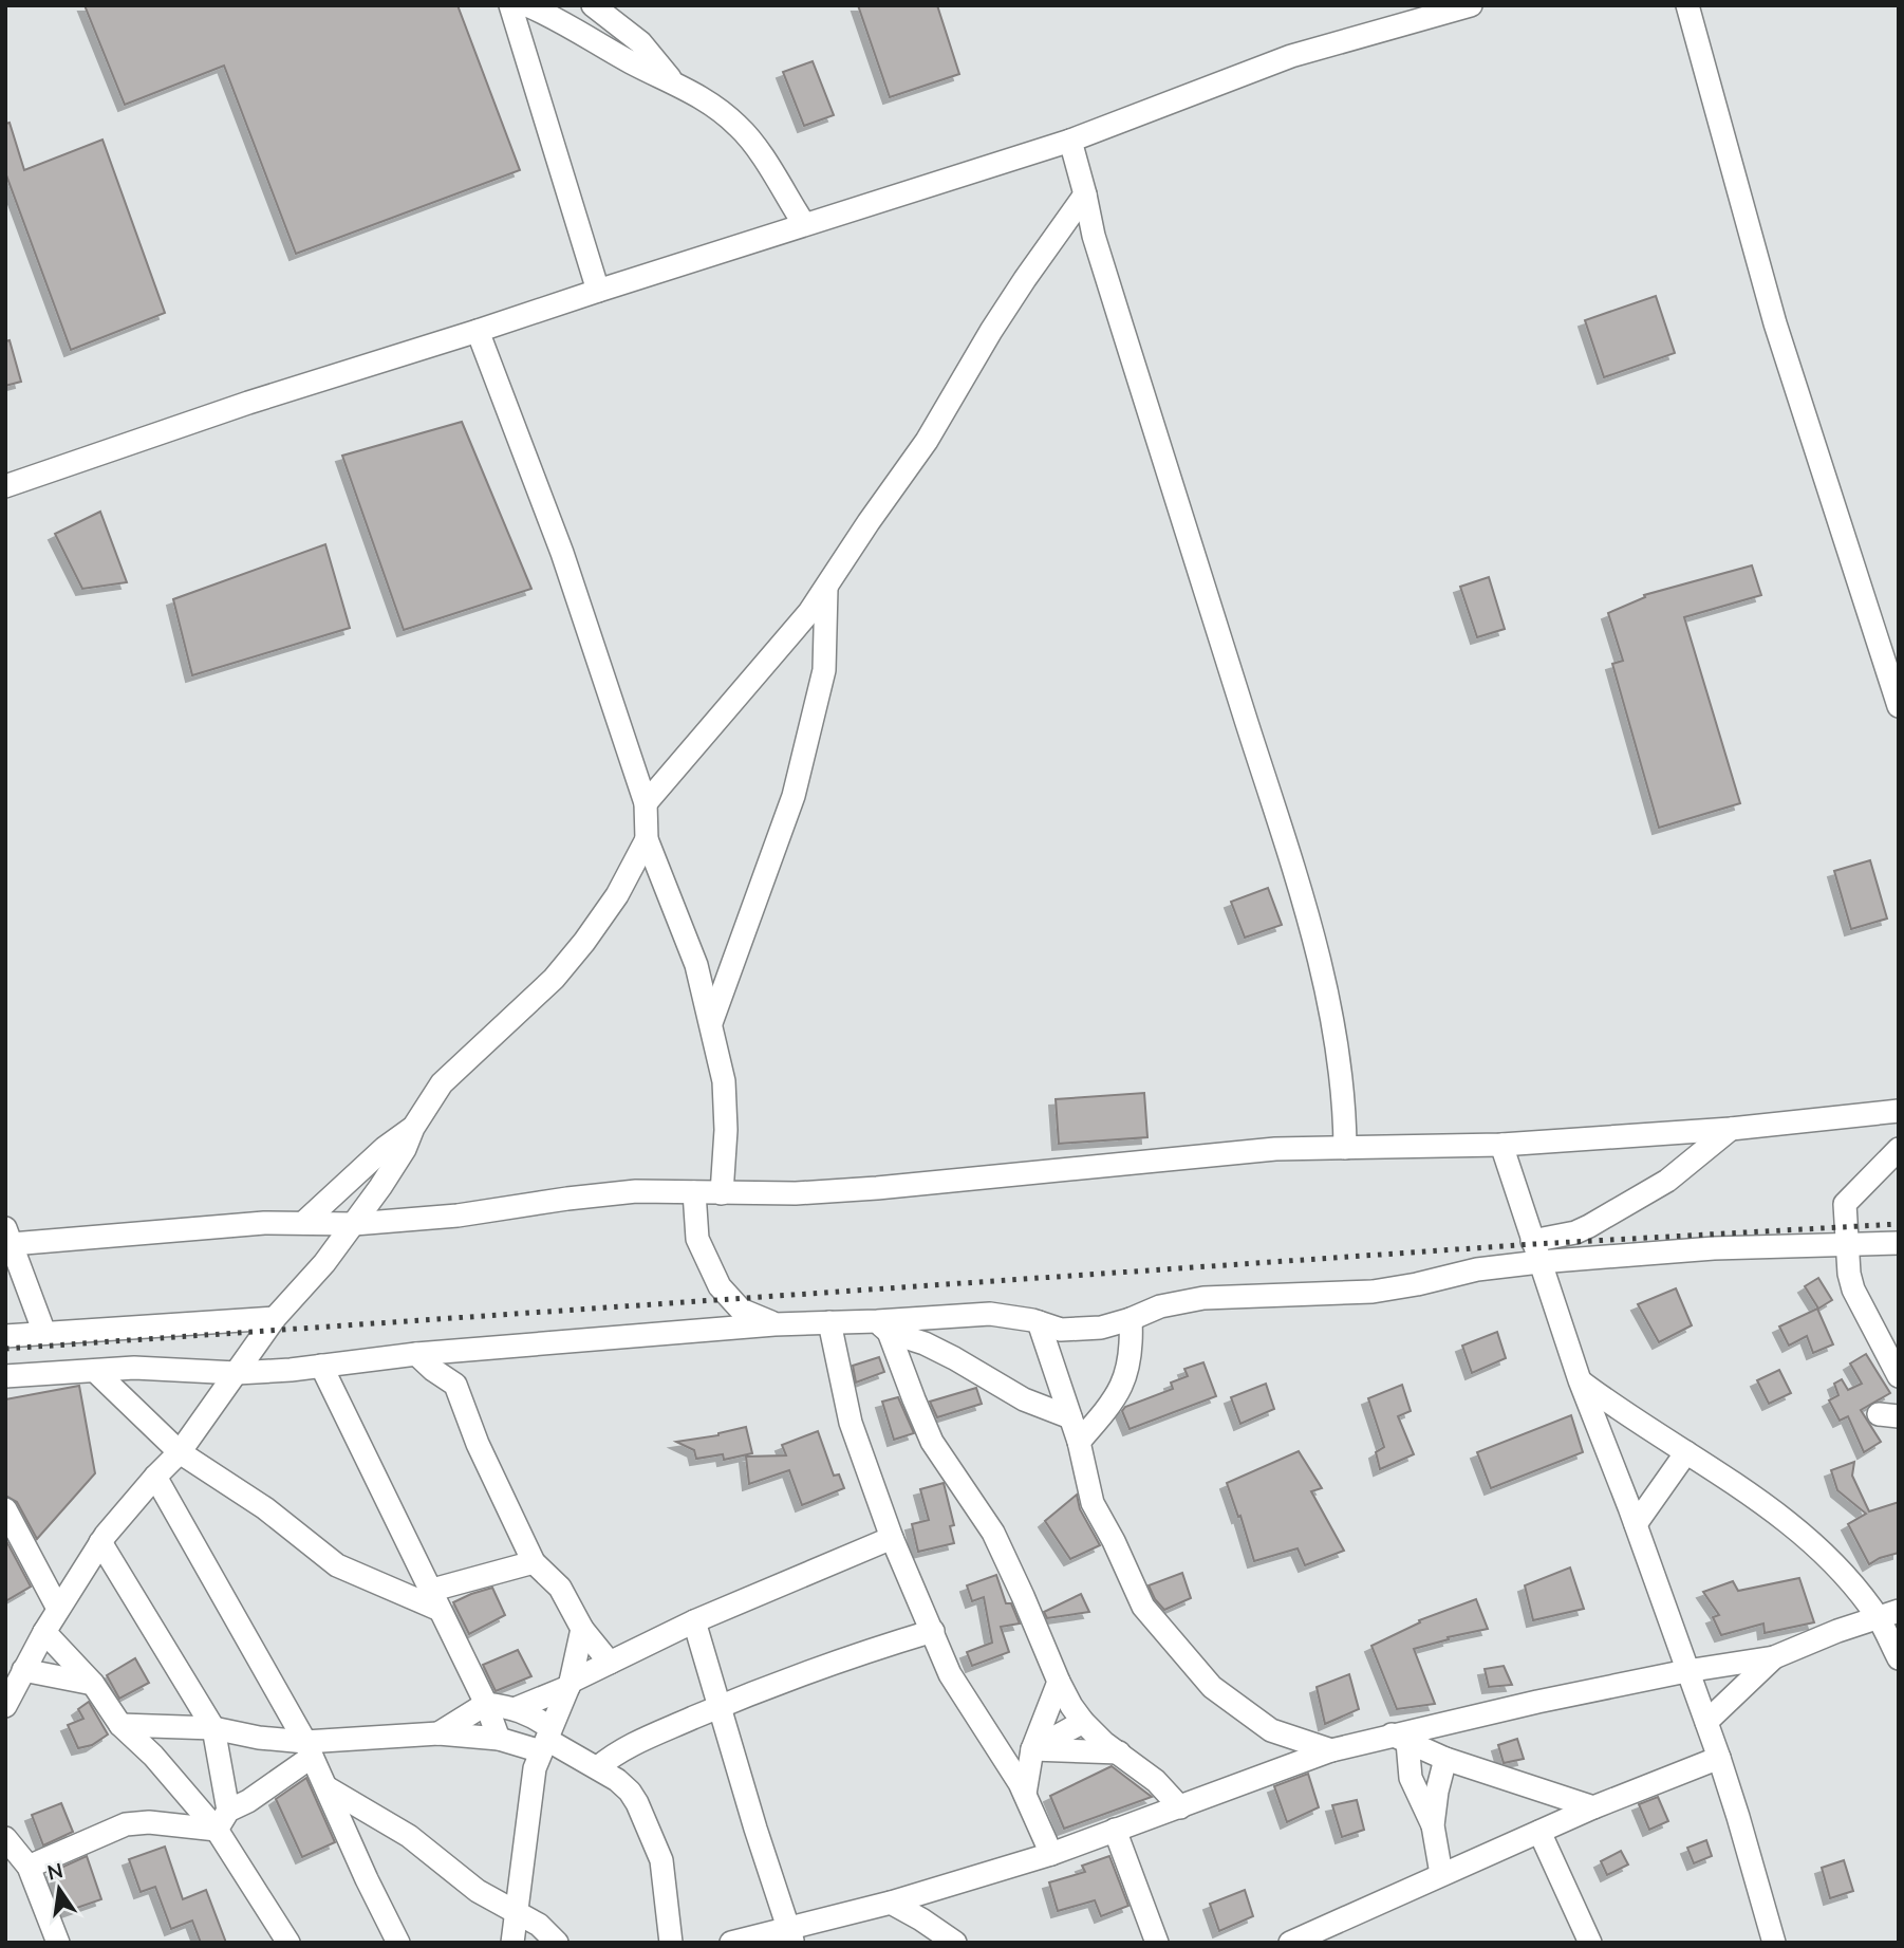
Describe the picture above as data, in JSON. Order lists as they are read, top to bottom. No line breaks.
{"north":"top"}
